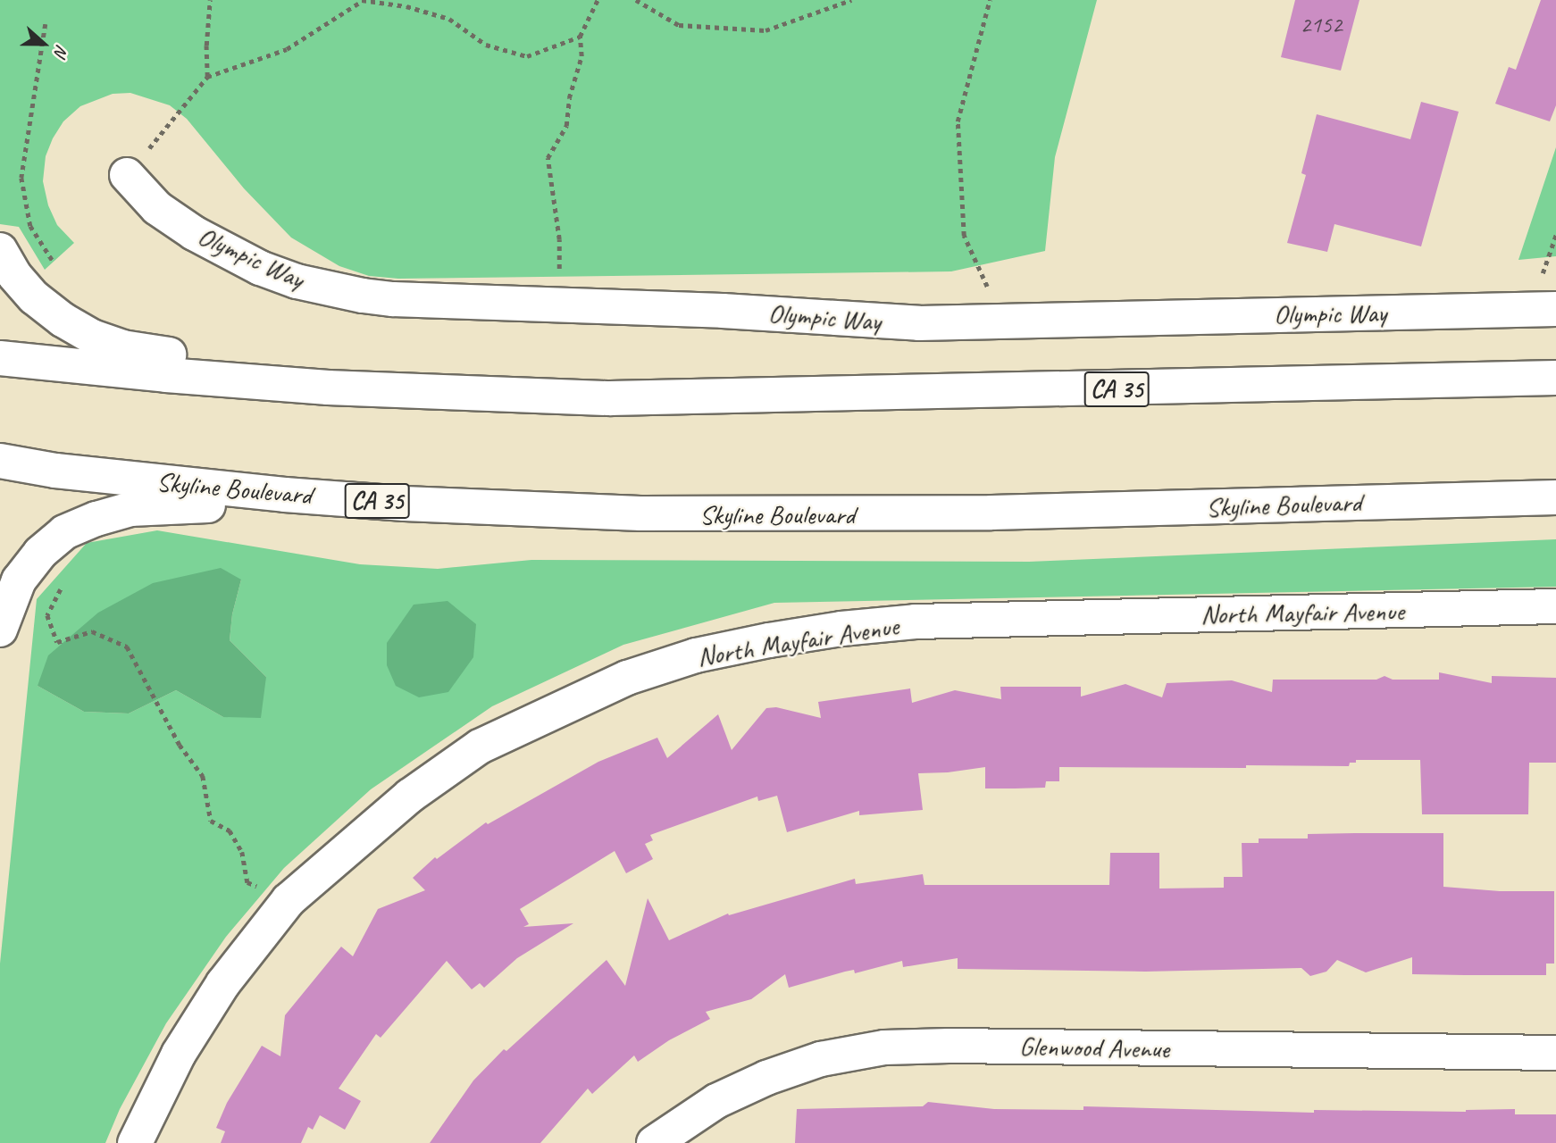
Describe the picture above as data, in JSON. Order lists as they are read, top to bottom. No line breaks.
{"streets":{"main road":["Olympic Way","CA 35","Skyline Boulevard","North Mayfair Avenue","Glenwood Avenue"]},"house_numbers":["2152"],"north":"right"}
